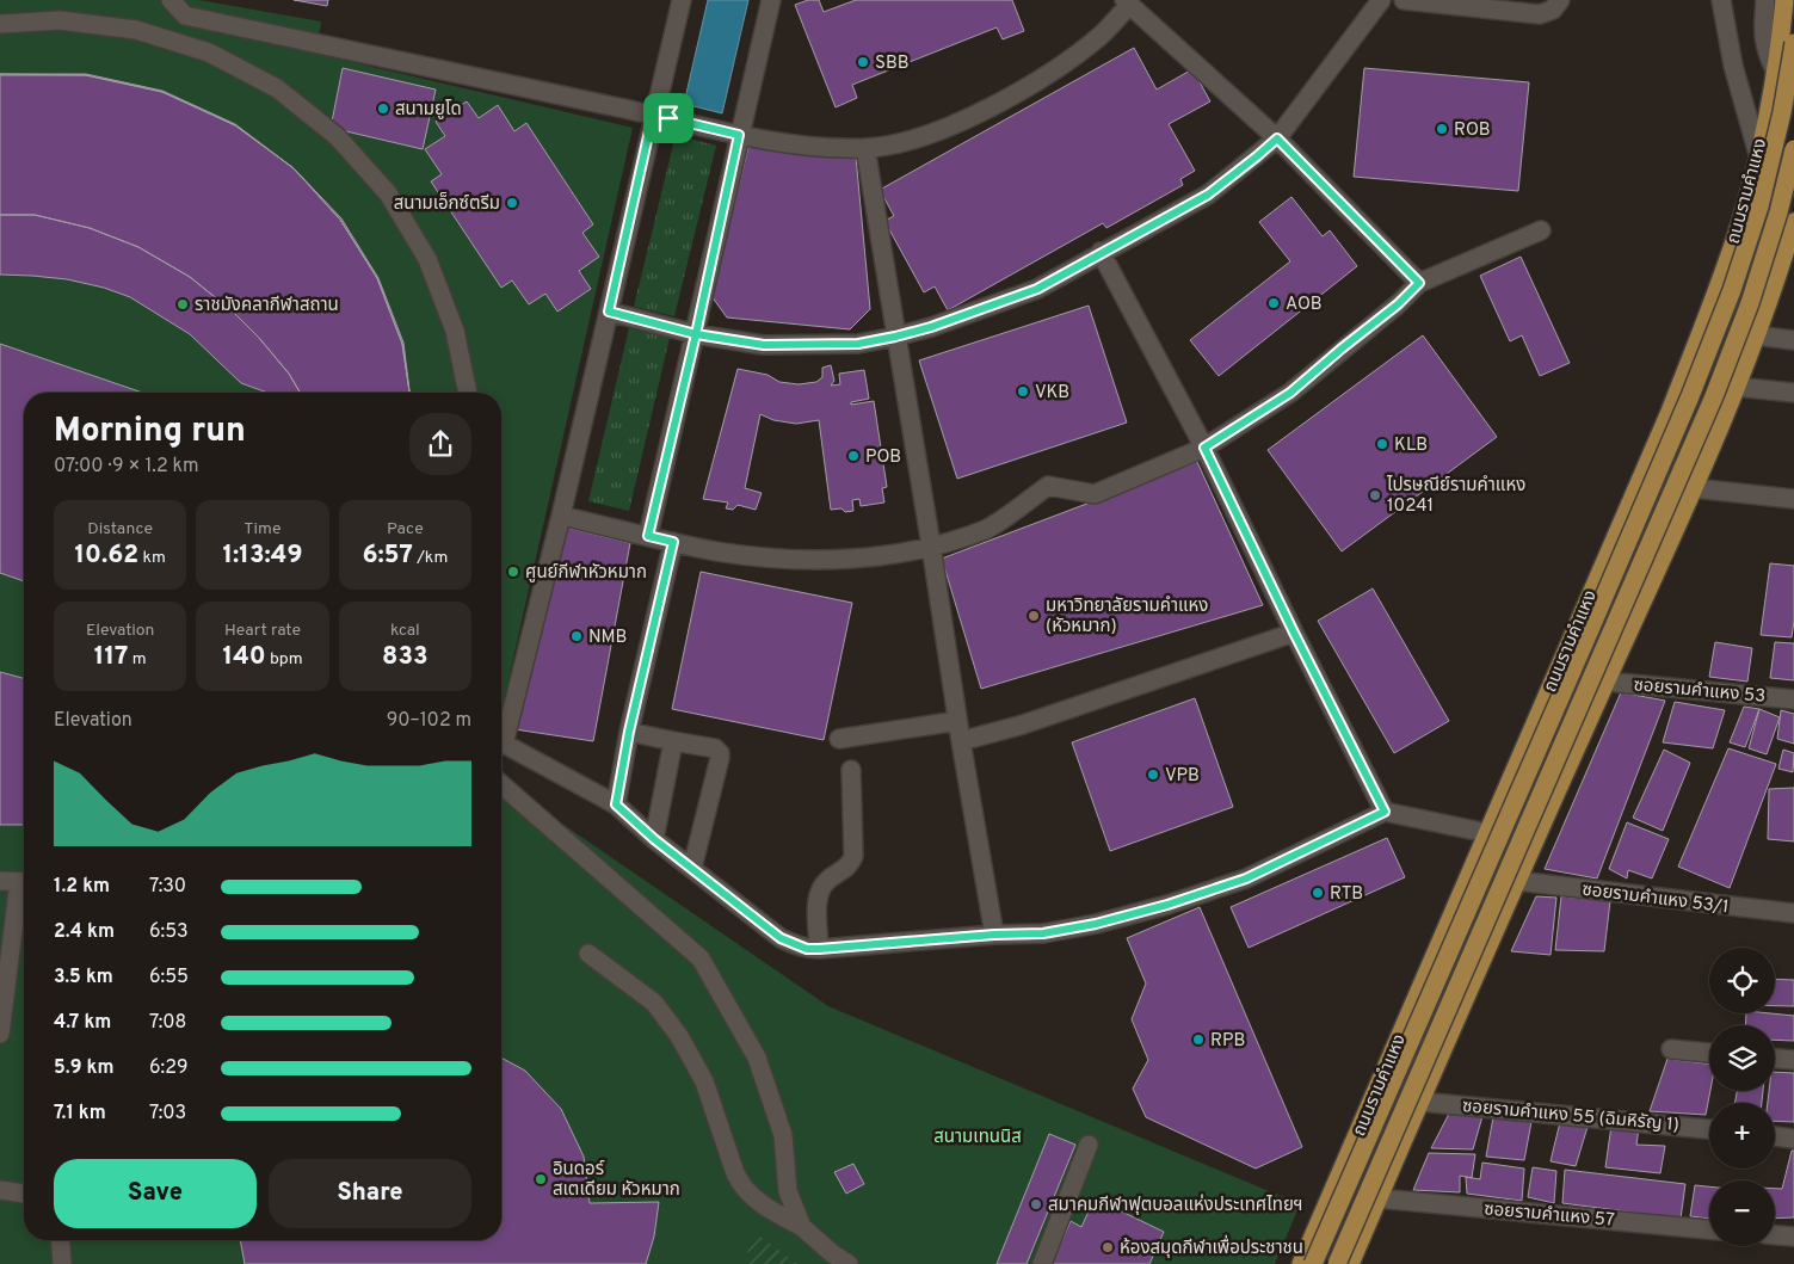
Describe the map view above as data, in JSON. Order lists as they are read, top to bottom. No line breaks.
{"streets":{"main road":["ถนนรามคำแหง"],"street":["ซอยรามคำแหง 53","ซอยรามคำแหง 53/1","ซอยรามคำแหง 55 (ฉิมหิรัญ 1)","ซอยรามคำแหง 57"]},"parks":["สนามเทนนิส"],"places":["SBB","สนามยูโด","ROB","สนามเอ็กซ์ตรีม","AOB","ราชมังคลากีฬาสถาน","VKB","KLB","POB","ไปรษณีย์รามคำแหง 10241","ศูนย์กีฬาหัวหมาก","มหาวิทยาลัยรามคำแหง (หัวหมาก)","NMB","VPB","RTB","RPB","อินดอร์ สเตเดียม หัวหมาก","สมาคมกีฬาฟุตบอลแห่งประเทศไทยฯ","ห้องสมุดกีฬาเพื่อประชาชน"],"page":{"heading":["Morning run","07:00 · 9 × 1.2 km"],"stats":[["Distance","10.62 km"],["Time","1:13:49"],["Pace","6:57 /km"],["Elevation","117 m"],["Heart rate","140 bpm"],["kcal","833"]],"chart":["Elevation","90–102 m"],"list":[{"name":"1.2 km","note":"7:30"},{"name":"2.4 km","note":"6:53"},{"name":"3.5 km","note":"6:55"},{"name":"4.7 km","note":"7:08"},{"name":"5.9 km","note":"6:29"},{"name":"7.1 km","note":"7:03"}],"map_buttons":["+","−"],"buttons":["Save","Share"]}}
